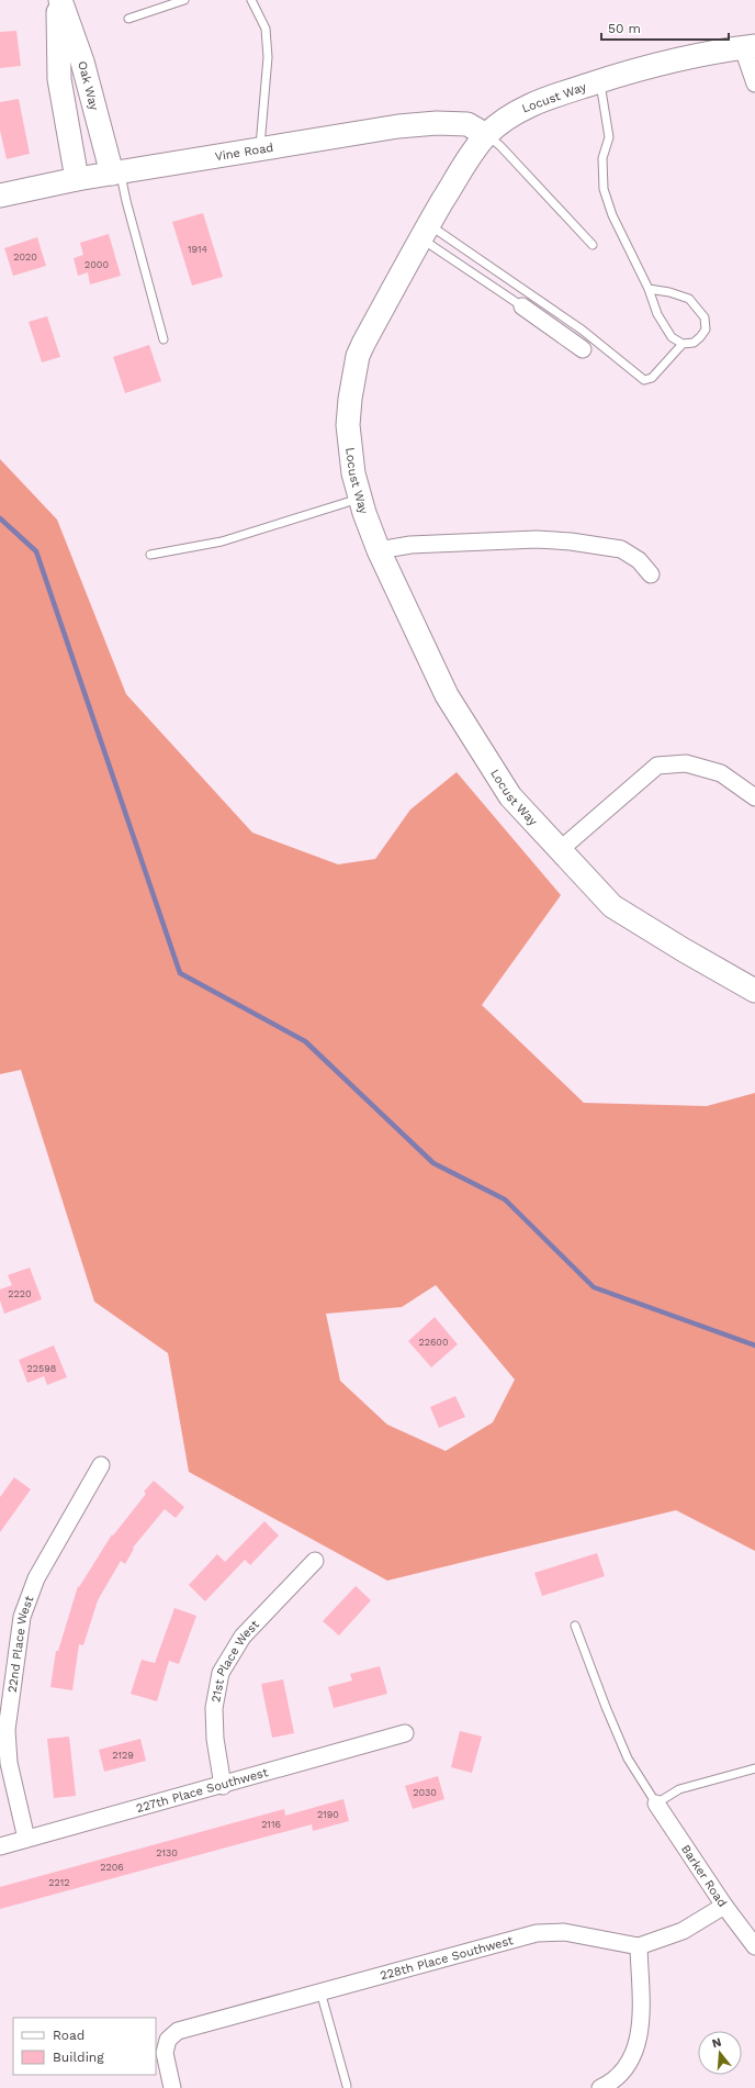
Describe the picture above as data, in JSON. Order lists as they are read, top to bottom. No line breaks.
{"streets":{"main road":["Oak Way","Locust Way","Vine Road"],"street":["22nd Place West","21st Place West","227th Place Southwest","Barker Road","228th Place Southwest"]},"crossings":[["Oak Way","Vine Road"],["Locust Way","Vine Road"],["22nd Place West","227th Place Southwest"],["21st Place West","227th Place Southwest"]],"house_numbers":["1914","2020","2000","2220","22600","22598","2129","2030","2190","2116","2130","2206","2212"],"legend":["Road","Building"],"scale_bar":"50 m","north":"top"}
